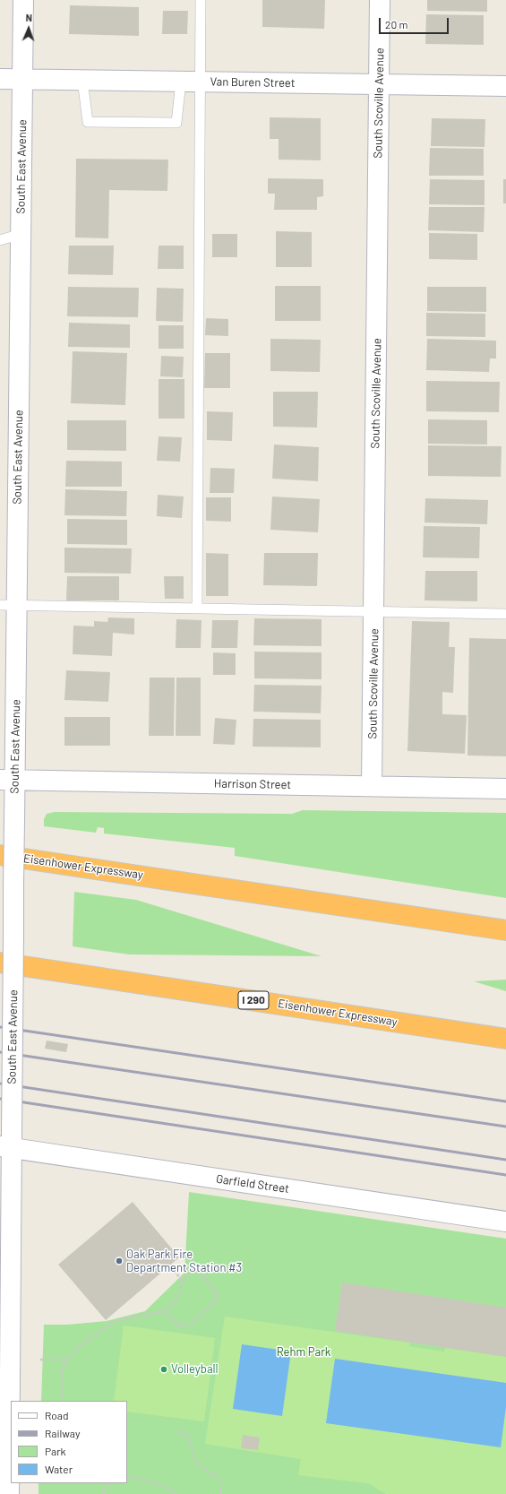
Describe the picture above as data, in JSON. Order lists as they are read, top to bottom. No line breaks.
{"streets":{"highway":["Eisenhower Expressway","I 290"],"street":["Van Buren Street","South Scoville Avenue","South East Avenue","Harrison Street","Garfield Street"]},"crossings":[["Van Buren Street","South Scoville Avenue"],["Van Buren Street","South East Avenue"],["South Scoville Avenue","Harrison Street"],["South East Avenue","Harrison Street"],["South East Avenue","Garfield Street"]],"parks":["Rehm Park"],"places":["Oak Park Fire Department Station #3","Volleyball"],"legend":["Road","Railway","Park","Water"],"scale_bar":"20 m","north":"top"}
